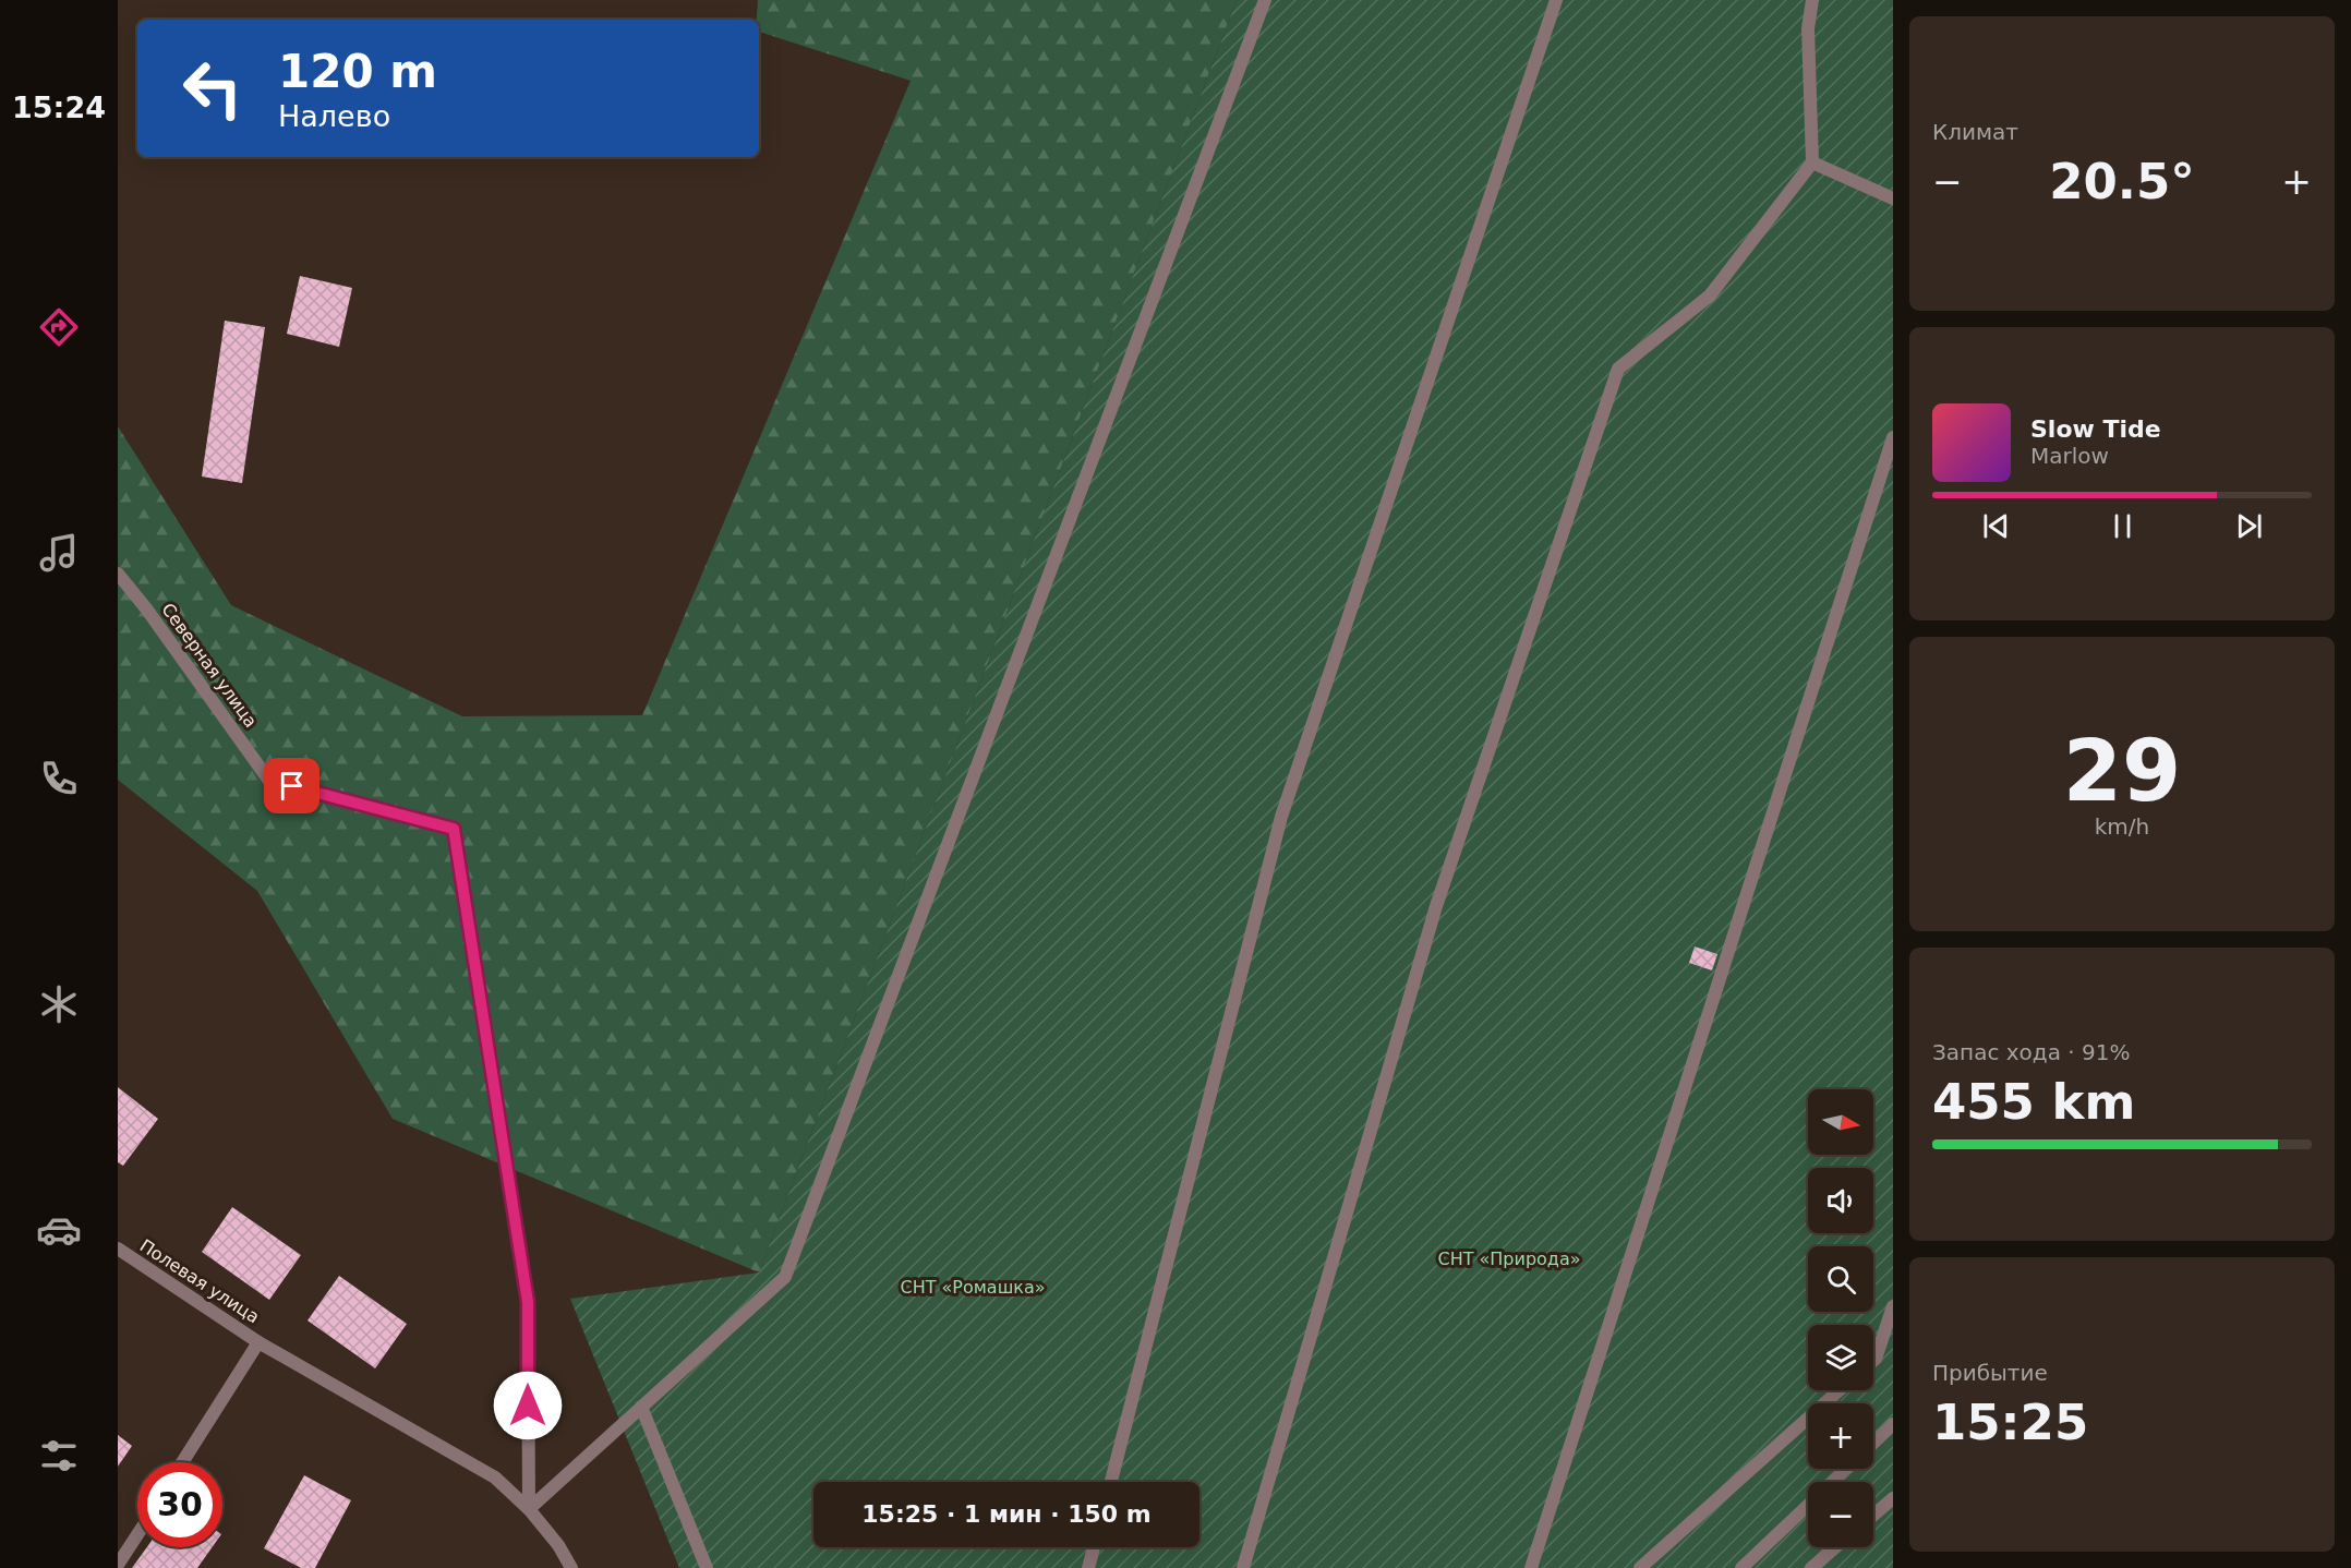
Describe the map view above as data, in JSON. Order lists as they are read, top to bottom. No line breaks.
{"streets":{"street":["Северная улица","Полевая улица"]},"parks":["СНТ «Природа»","СНТ «Ромашка»"],"north":"right","page":{"tabs":"15:24","tile":["Климат",["29","km/h"],["Запас хода · 91%","455 km"],["Прибытие","15:25"]],"turn":["120 m","Налево"],"heat":["−","20.5°","+"],"song":["Slow Tide","Marlow"],"map_buttons":["+","−"],"limit":"30","trip":"15:25 · 1 мин · 150 m"}}
